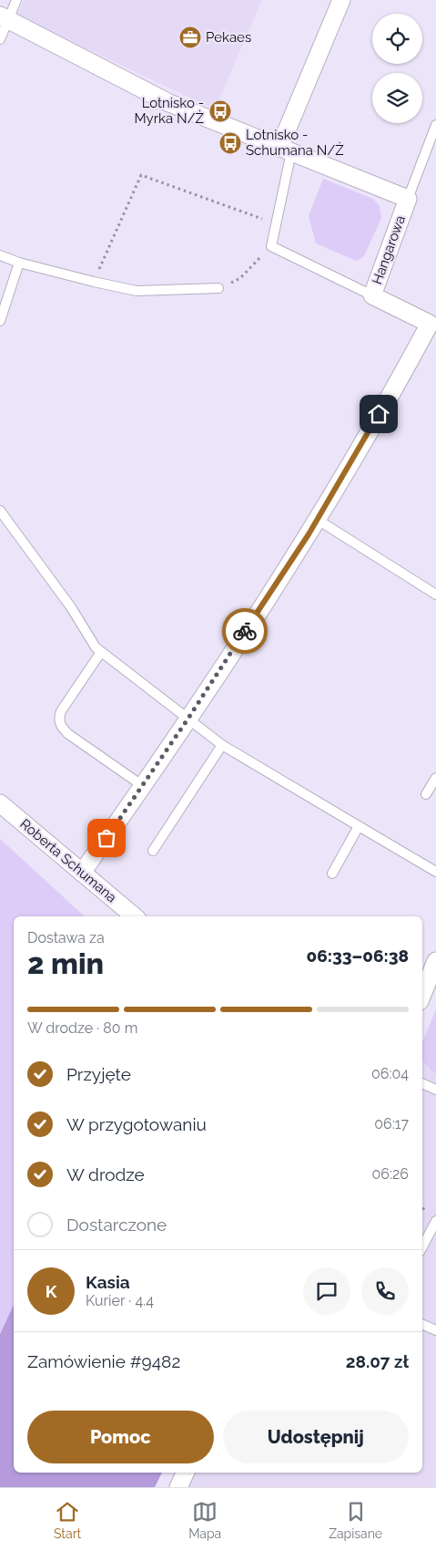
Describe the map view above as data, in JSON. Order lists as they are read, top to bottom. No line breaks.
{"streets":{"street":["Hangarowa","Roberta Schumana"]},"crossings":[["Hangarowa","Roberta Schumana"]],"places":{"office":["Pekaes"],"bus stop":["Lotnisko - Myrka N/Ż","Lotnisko - Schumana N/Ż"]},"page":{"heading":["2 min","Dostawa za","06:33–06:38"],"panel":["Kasia","Kurier · 4.4","Zamówienie #9482","28.07 zł"],"bar":"W drodze · 80 m","list":[["Przyjęte","06:04"],["W przygotowaniu","06:17"],["W drodze","06:26"],"Dostarczone"],"round":"K","buttons":["Pomoc","Udostępnij"],"tabs":["Start","Mapa","Zapisane"]}}
